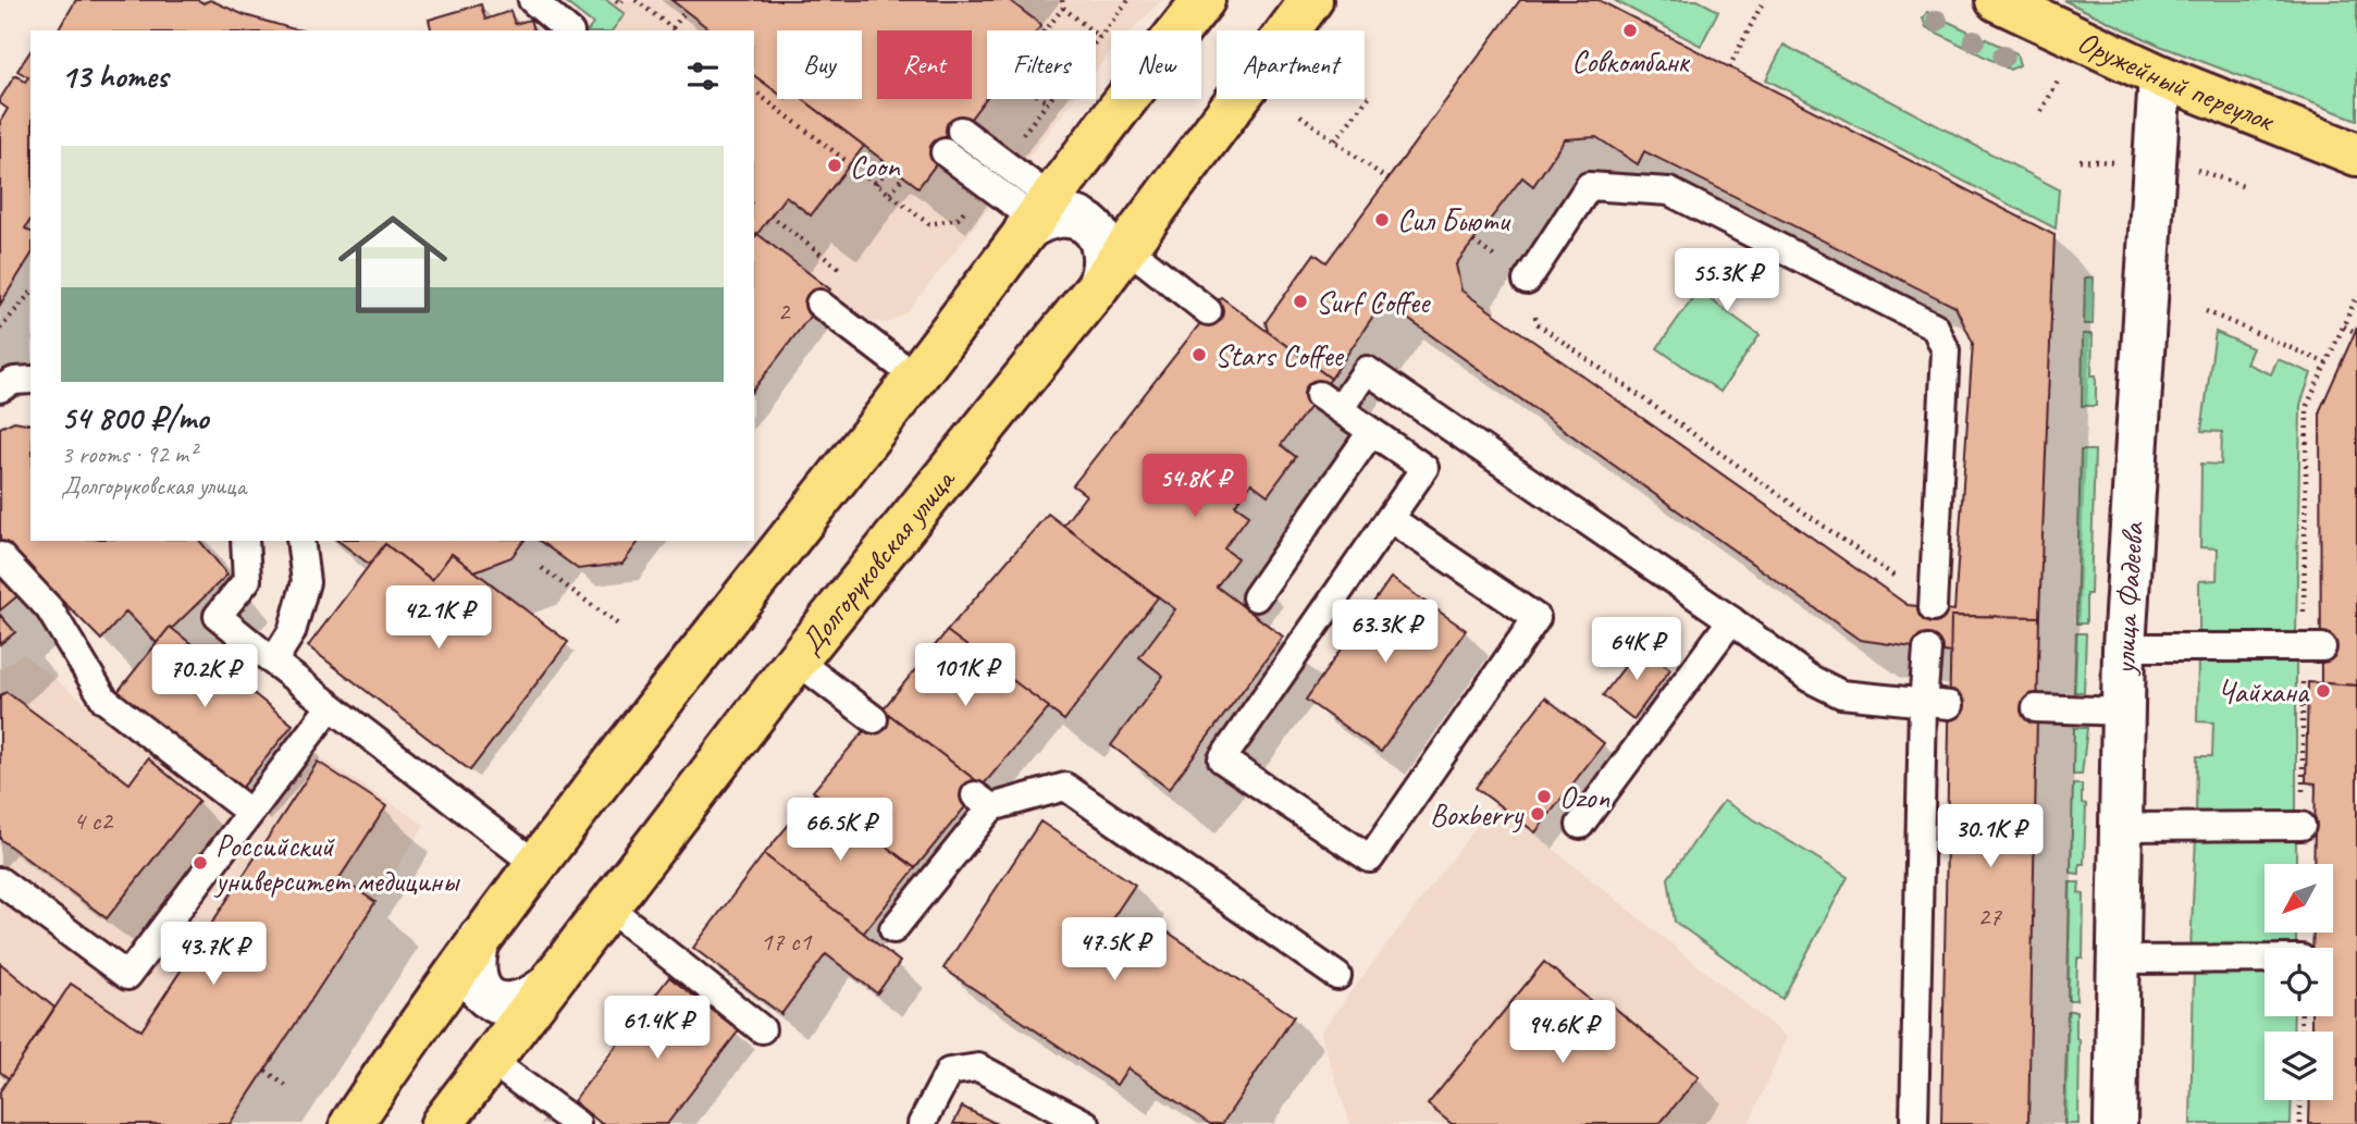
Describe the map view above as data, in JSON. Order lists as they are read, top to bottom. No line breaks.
{"streets":{"main road":["Оружейный переулок","Долгоруковская улица"],"street":["улица Фадеева"]},"crossings":[["Оружейный переулок","улица Фадеева"]],"places":["Совкомбанк","Coon","Сил Бьюти","Surf Coffee","Stars Coffee","Чайхана","Ozon","Boxberry","Российский университет медицины"],"house_numbers":["2","4 с2","27","17 с1"],"north":"bottom left","page":{"chip":["Buy","Rent","Filters","New","Apartment"],"heading":"13 homes","list":[{"name":"54 800 ₽/mo","note":"3 rooms · 92 m² · Долгоруковская улица"}],"price":["55.3K ₽","54.8K ₽","42.1K ₽","63.3K ₽","64K ₽","101K ₽","70.2K ₽","66.5K ₽","30.1K ₽","47.5K ₽","43.7K ₽","61.4K ₽","94.6K ₽"]}}
